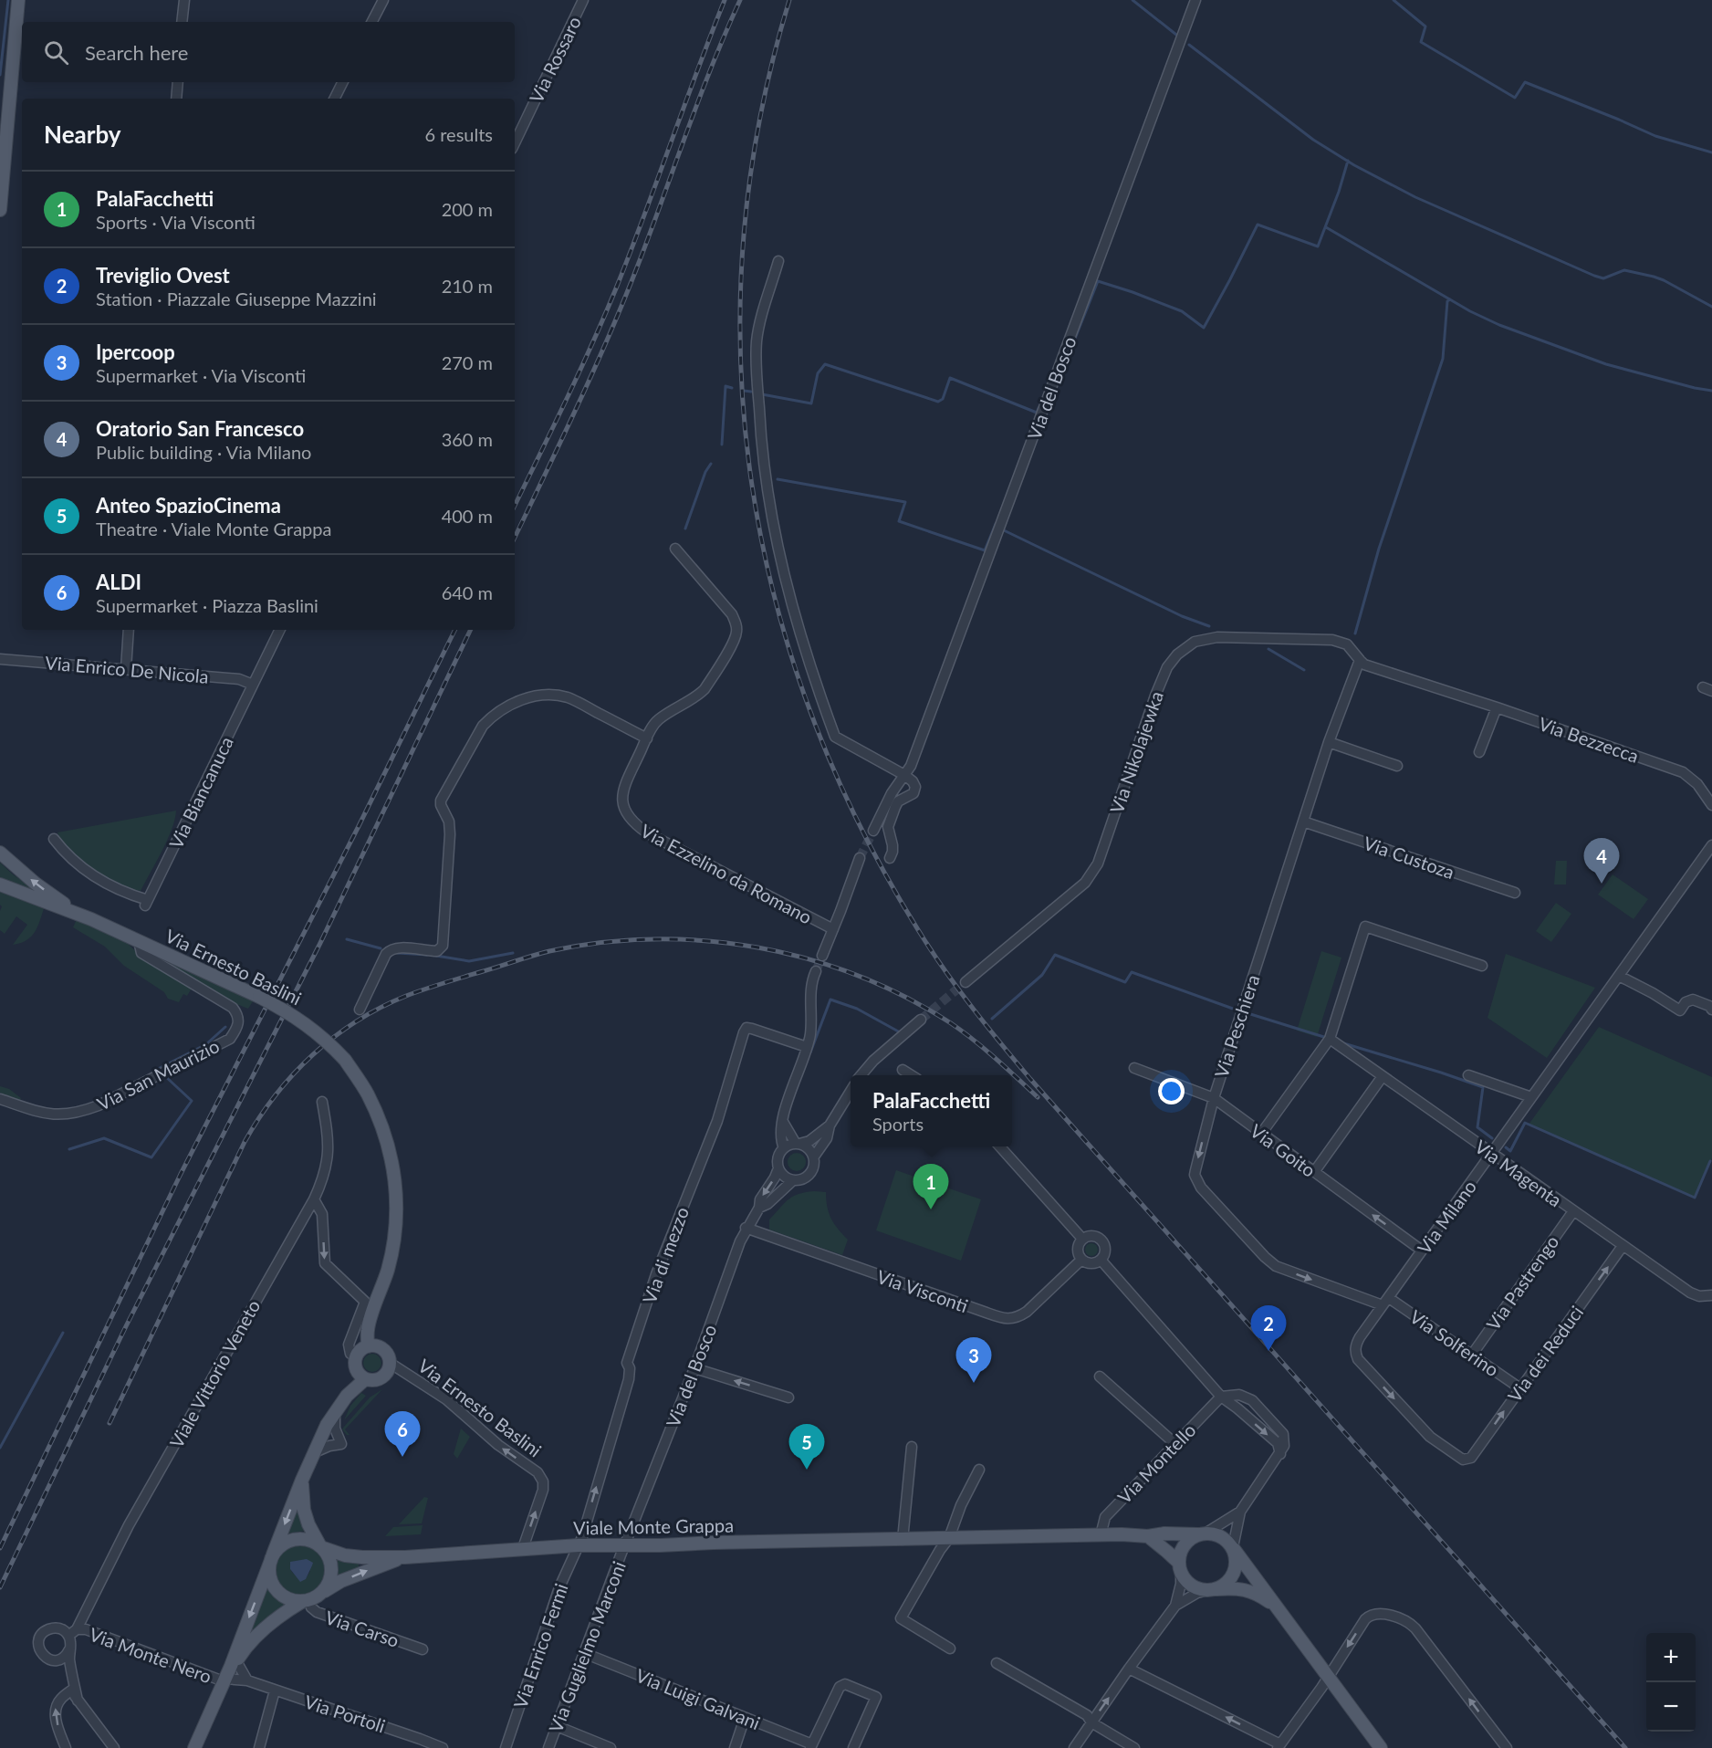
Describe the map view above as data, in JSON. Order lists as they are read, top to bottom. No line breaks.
{"streets":{"main road":["Via Ernesto Baslini","Viale Monte Grappa"],"street":["Via Rossaro","Via del Bosco","Via Enrico De Nicola","Via Bezzecca","Via Nikolajewka","Via Biancanuca","Via Custoza","Via Ezzelino da Romano","Via Peschiera","Via San Maurizio","Via Goito","Via Magenta","Via Milano","Via di mezzo","Via Pastrengo","Via Visconti","Via Solferino","Via dei Reduci","Viale Vittorio Veneto","Via Montello","Via Carso","Via Enrico Fermi","Via Guglielmo Marconi","Via Monte Nero","Via Luigi Galvani","Via Portoli"]},"crossings":[["Via del Bosco","Via Visconti"],["Via del Bosco","Viale Monte Grappa"],["Via del Bosco","Via Guglielmo Marconi"],["Via Enrico De Nicola","Via Biancanuca"],["Via Bezzecca","Via Nikolajewka"],["Via Nikolajewka","Via Peschiera"],["Via Custoza","Via Peschiera"],["Via Ernesto Baslini","Via San Maurizio"],["Via Ernesto Baslini","Viale Monte Grappa"],["Via Ernesto Baslini","Via Carso"],["Via Peschiera","Via Goito"],["Via Peschiera","Via Milano"],["Via Peschiera","Via Solferino"],["Via Goito","Via Milano"],["Via Magenta","Via Milano"],["Via Magenta","Via Pastrengo"],["Via Magenta","Via dei Reduci"],["Via Milano","Via Solferino"],["Via Milano","Via dei Reduci"],["Via di mezzo","Viale Monte Grappa"],["Via di mezzo","Via Enrico Fermi"],["Via Pastrengo","Via Solferino"],["Via Solferino","Via dei Reduci"],["Viale Vittorio Veneto","Via Monte Nero"],["Via Montello","Viale Monte Grappa"],["Viale Monte Grappa","Via Carso"],["Viale Monte Grappa","Via Enrico Fermi"],["Viale Monte Grappa","Via Guglielmo Marconi"],["Viale Monte Grappa","Via Monte Nero"],["Viale Monte Grappa","Via Portoli"],["Via Guglielmo Marconi","Via Luigi Galvani"],["Via Monte Nero","Via Portoli"]],"one_way":["Via Goito","Via di mezzo","Via dei Reduci"],"page":{"search":"Search here","heading":["Nearby","6 results"],"list":[{"mark":"1","name":"PalaFacchetti","note":"Sports · Via Visconti","value":"200 m"},{"mark":"2","name":"Treviglio Ovest","note":"Station · Piazzale Giuseppe Mazzini","value":"210 m"},{"mark":"3","name":"Ipercoop","note":"Supermarket · Via Visconti","value":"270 m"},{"mark":"4","name":"Oratorio San Francesco","note":"Public building · Via Milano","value":"360 m"},{"mark":"5","name":"Anteo SpazioCinema","note":"Theatre · Viale Monte Grappa","value":"400 m"},{"mark":"6","name":"ALDI","note":"Supermarket · Piazza Baslini","value":"640 m"}],"pins":["4","1","2","3","6","5"],"popup":["PalaFacchetti","Sports"],"map_buttons":["+","−"]}}
